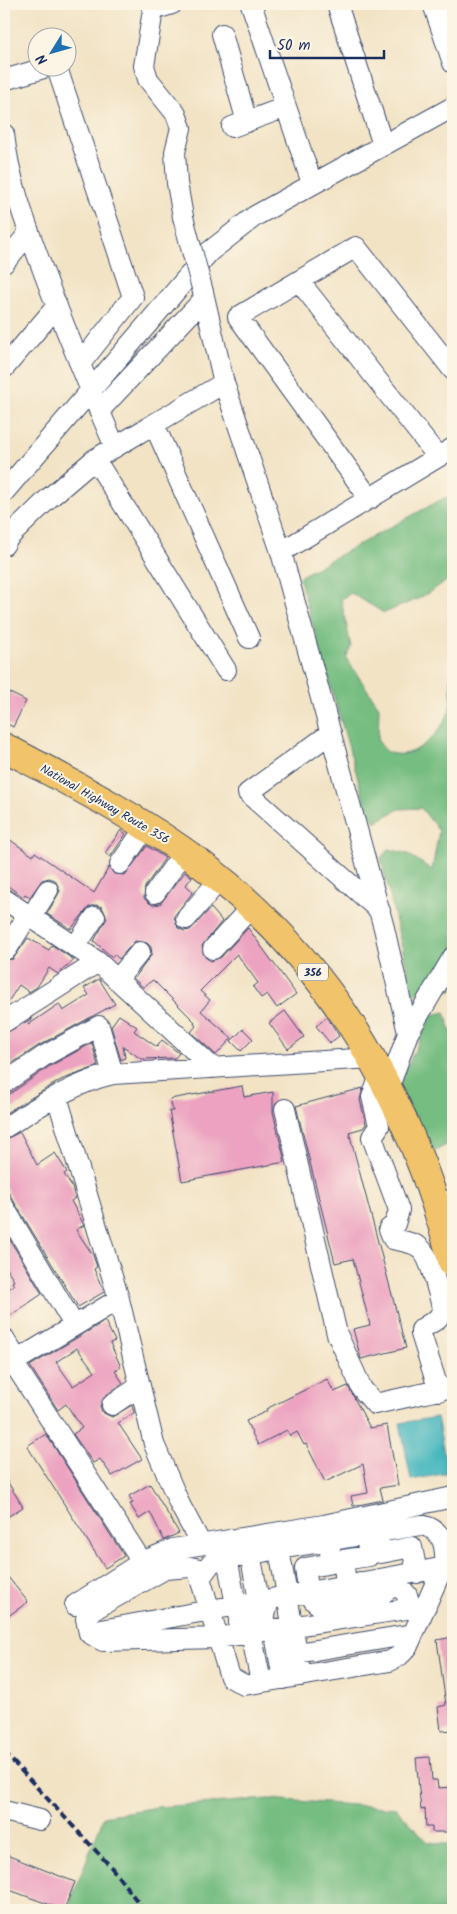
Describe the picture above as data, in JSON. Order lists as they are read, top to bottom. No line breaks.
{"streets":{"highway":["National Highway Route 356","356"]},"scale_bar":"50 m","north":"bottom left"}
